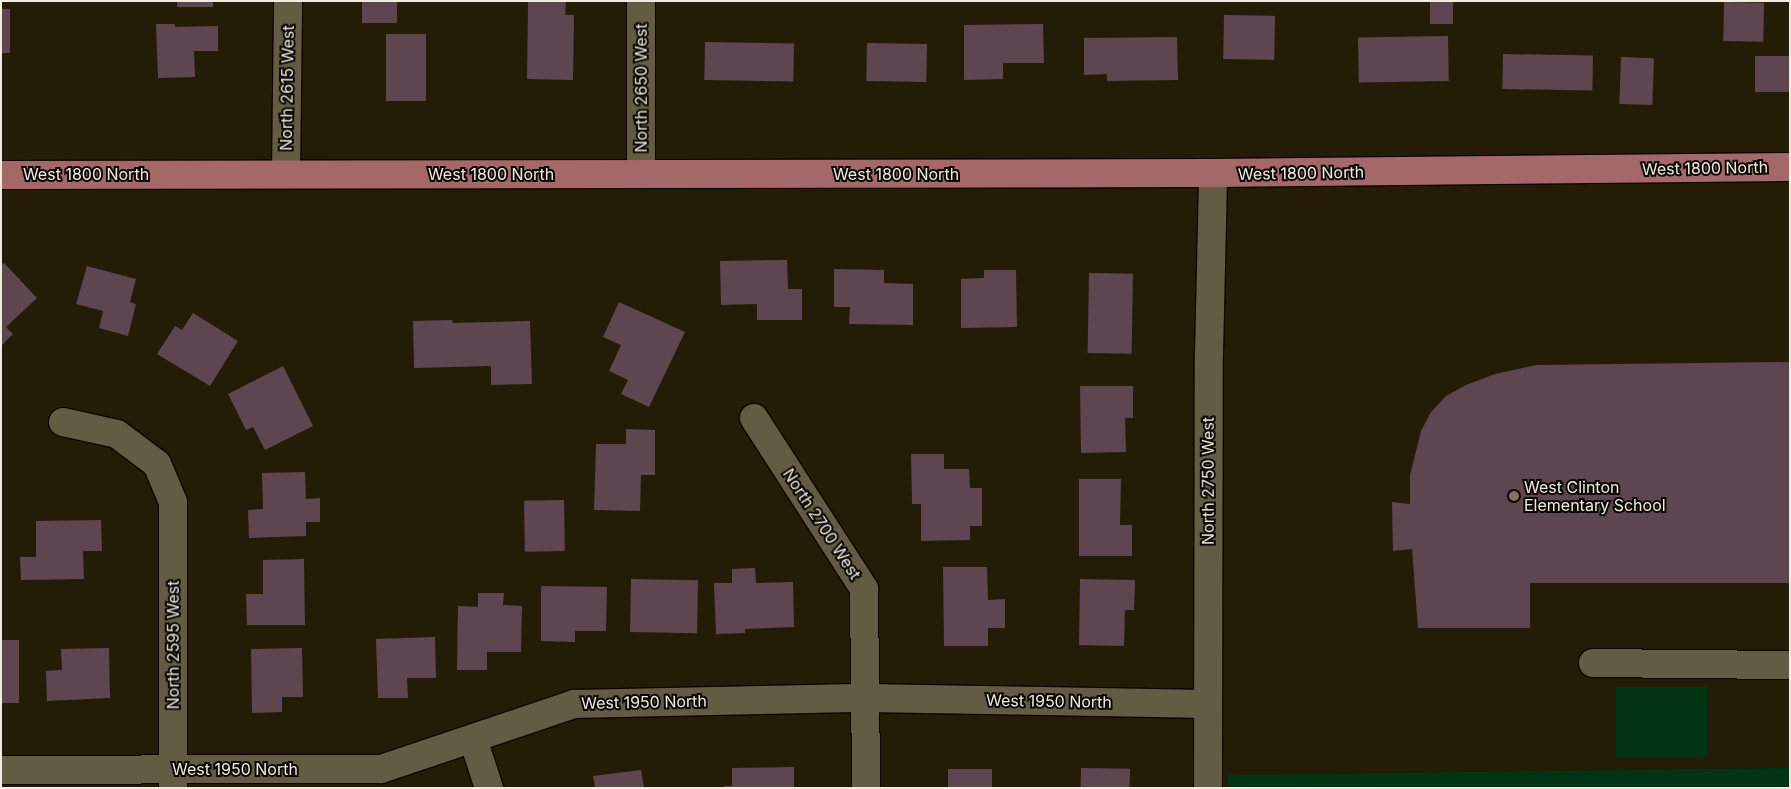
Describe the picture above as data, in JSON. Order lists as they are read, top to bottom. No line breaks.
{"streets":{"main road":["West 1800 North"],"street":["North 2615 West","North 2650 West","North 2750 West","North 2700 West","North 2595 West","West 1950 North"]},"crossings":[["North 2615 West","West 1800 North"],["North 2650 West","West 1800 North"],["West 1800 North","North 2750 West"],["North 2750 West","West 1950 North"],["North 2700 West","West 1950 North"],["North 2595 West","West 1950 North"]],"places":["West Clinton Elementary School"]}
